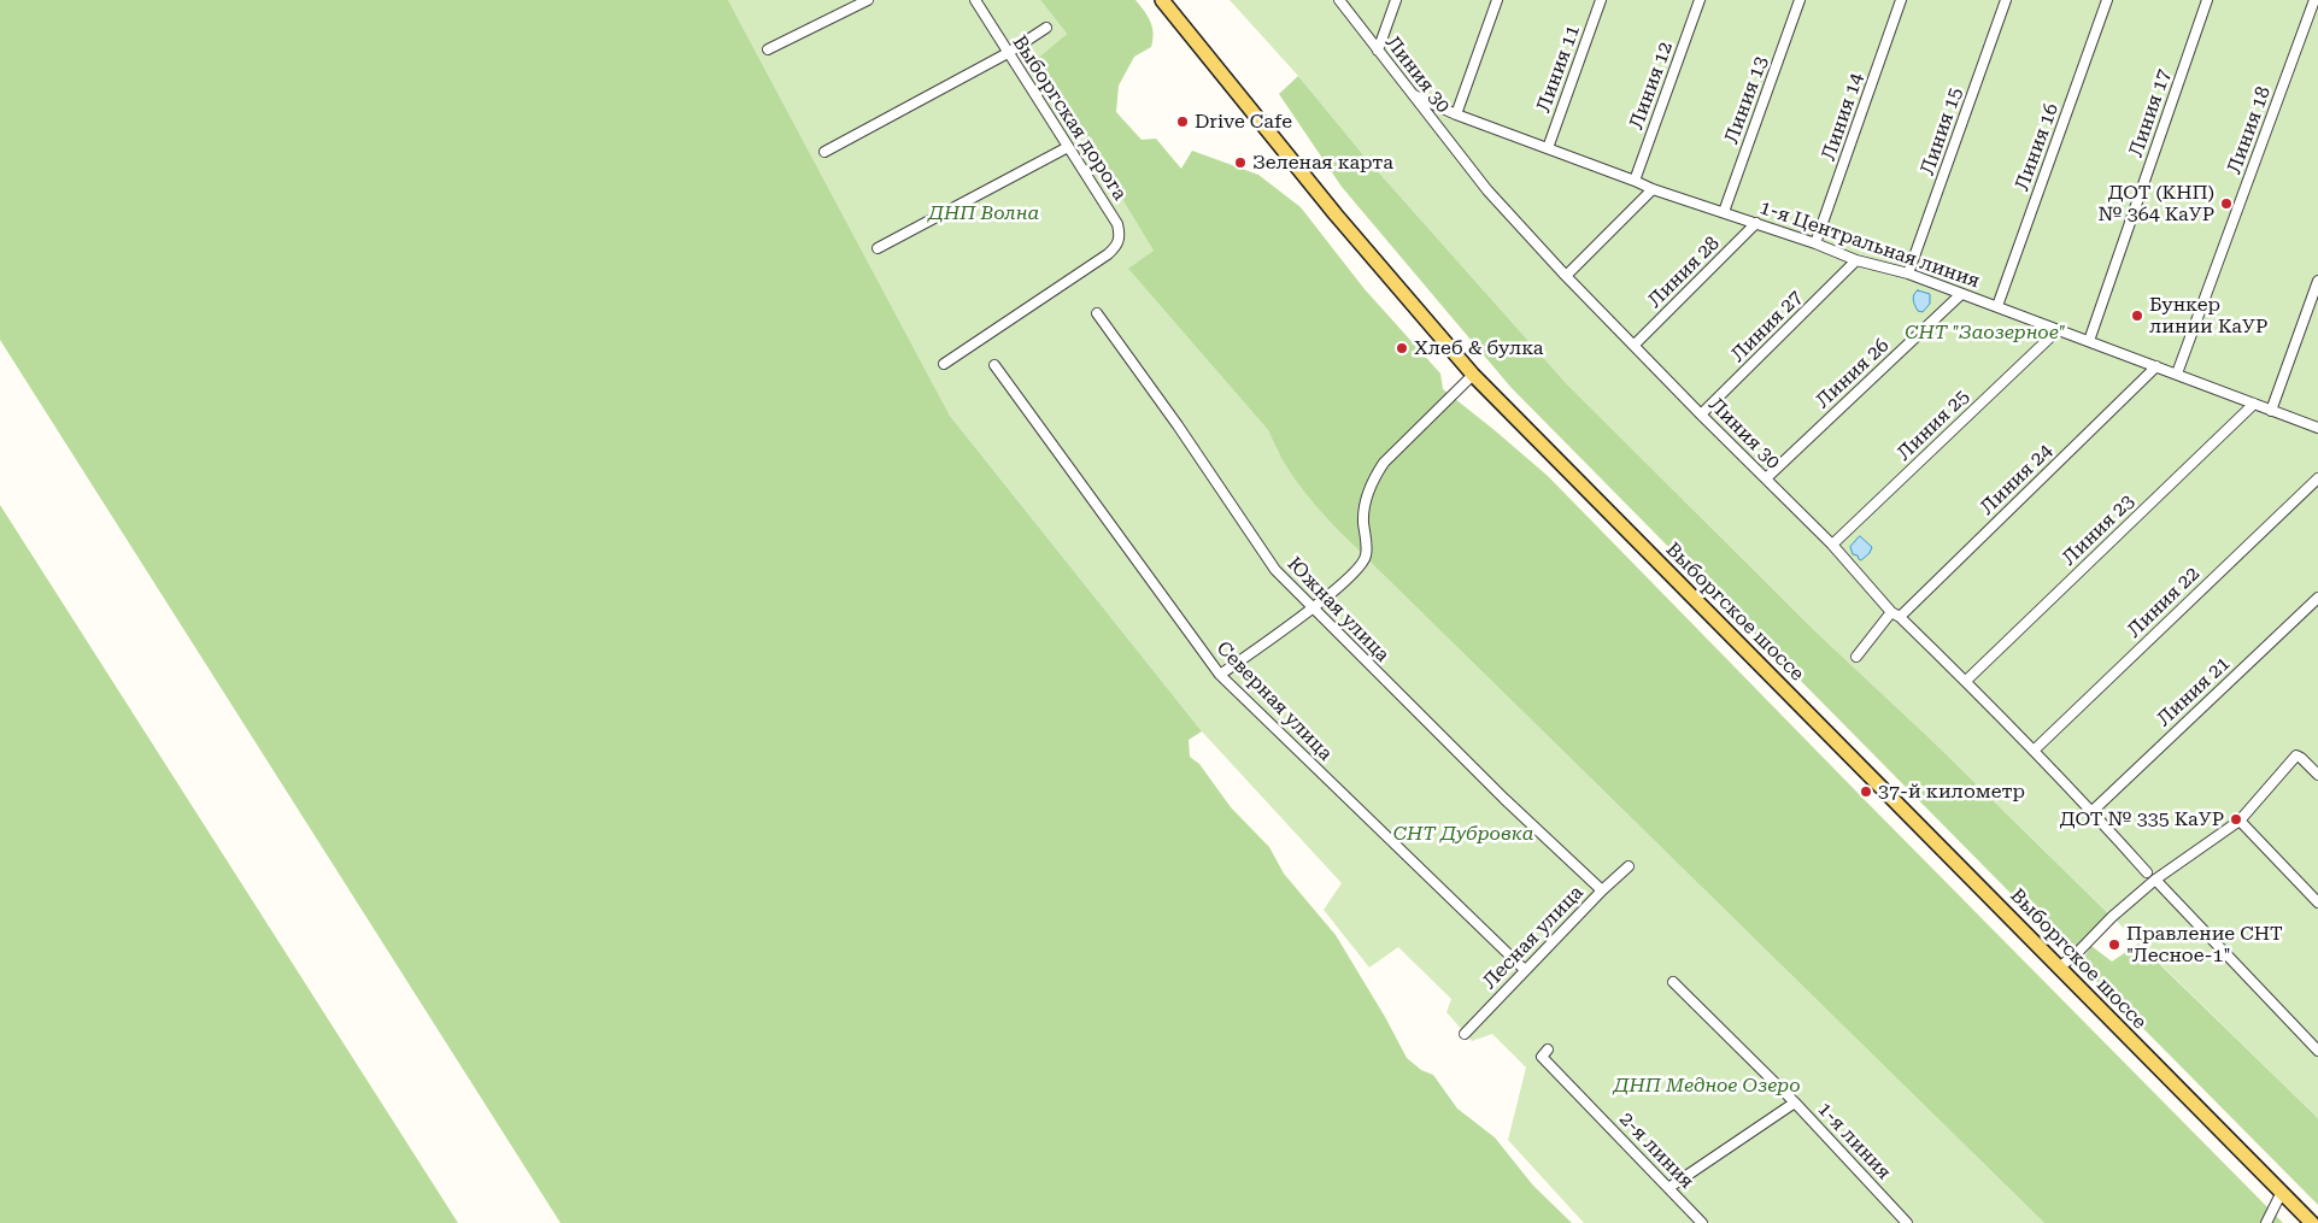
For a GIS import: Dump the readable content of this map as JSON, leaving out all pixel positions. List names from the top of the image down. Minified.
{"streets":{"main road":["Выборгское шоссе"],"street":["Линия 11","Линия 30","Линия 12","Линия 13","Линия 17","Линия 14","Выборгская дорога","Линия 18","Линия 15","Линия 16","1-я Центральная линия","Линия 28","Линия 27","Линия 26","Линия 25","Линия 24","Линия 23","Линия 22","Южная улица","Линия 21","Северная улица","Лесная улица","1-я линия","2-я линия"]},"crossings":[["Линия 11","1-я Центральная линия"],["Линия 30","1-я Центральная линия"],["Линия 30","Линия 28"],["Линия 30","Линия 27"],["Линия 30","Линия 26"],["Линия 30","Линия 25"],["Линия 30","Линия 24"],["Линия 30","Линия 23"],["Линия 30","Линия 22"],["Линия 30","Линия 21"],["Линия 12","1-я Центральная линия"],["Линия 13","1-я Центральная линия"],["Линия 17","1-я Центральная линия"],["Линия 14","1-я Центральная линия"],["Линия 18","1-я Центральная линия"],["Линия 15","1-я Центральная линия"],["Линия 16","1-я Центральная линия"],["1-я Центральная линия","Линия 28"],["1-я Центральная линия","Линия 27"],["1-я Центральная линия","Линия 26"],["1-я Центральная линия","Линия 25"],["1-я Центральная линия","Линия 24"],["1-я Центральная линия","Линия 23"],["Южная улица","Лесная улица"],["Северная улица","Лесная улица"]],"parks":["ДНП Волна","СНТ \"Заозерное\"","СНТ Дубровка","ДНП Медное Озеро"],"places":["Drive Cafe","Зеленая карта","ДОТ (КНП) № 364 КаУР","Бункер линии КаУР","Хлеб & булка","37-й километр","ДОТ № 335 КаУР","Правление СНТ \"Лесное-1\""]}
